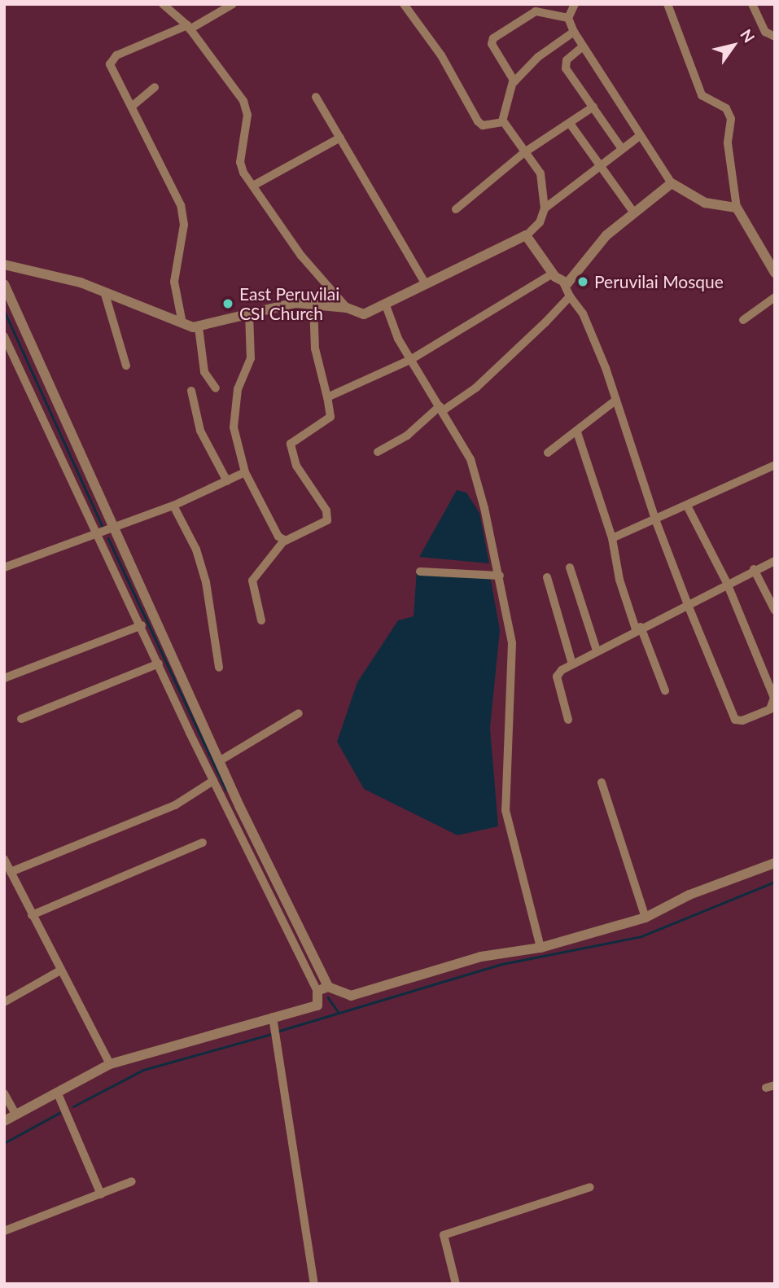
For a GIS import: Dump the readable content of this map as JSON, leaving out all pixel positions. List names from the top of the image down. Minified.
{"places":["Peruvilai Mosque","East Peruvilai CSI Church"],"north":"top right"}
